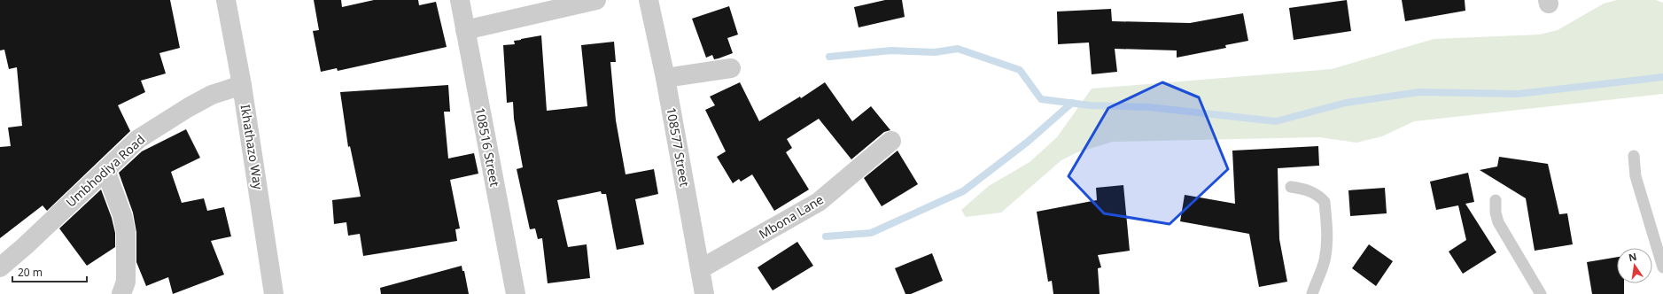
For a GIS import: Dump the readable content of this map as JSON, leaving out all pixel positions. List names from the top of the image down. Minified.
{"streets":{"street":["Ikhathazo Way","108516 Street","108577 Street","Umbhodiya Road","Mbona Lane"]},"crossings":[["Ikhathazo Way","Umbhodiya Road"],["108577 Street","Mbona Lane"]],"scale_bar":"20 m","north":"top"}
